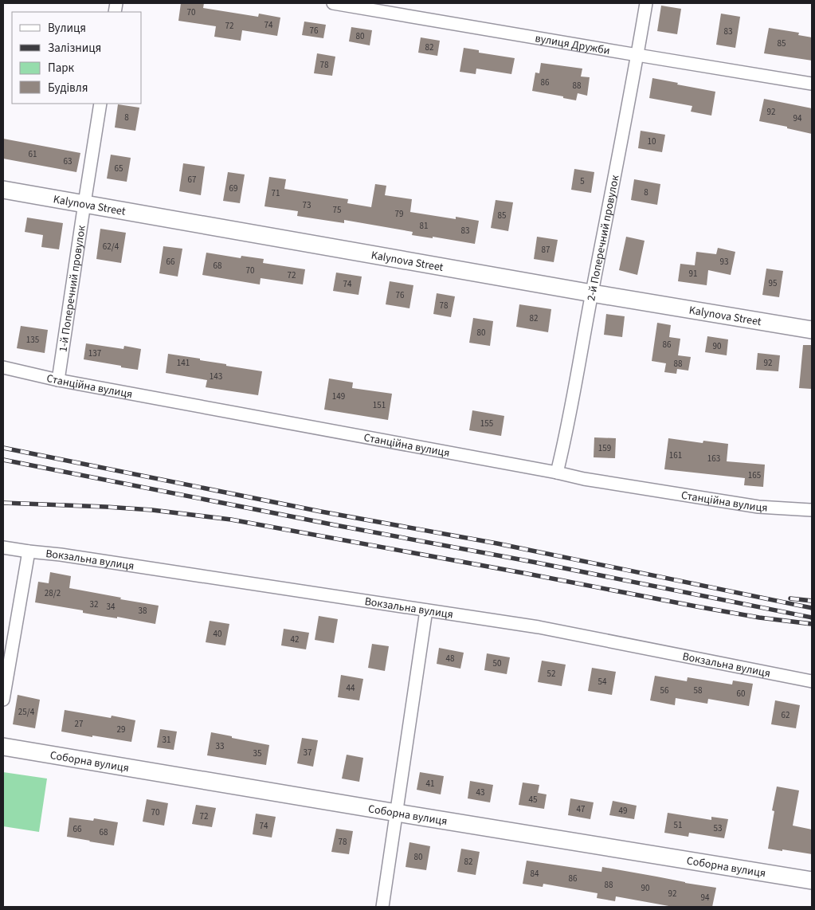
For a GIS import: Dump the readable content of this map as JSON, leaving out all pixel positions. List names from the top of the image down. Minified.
{"streets":{"street":["вулиця Дружби","Kalynova Street","2-й Поперечний провулок","1-й Поперечний провулок","Станційна вулиця","Вокзальна вулиця","Соборна вулиця"]},"crossings":[["вулиця Дружби","2-й Поперечний провулок"],["Kalynova Street","2-й Поперечний провулок"],["Kalynova Street","1-й Поперечний провулок"],["2-й Поперечний провулок","Станційна вулиця"],["1-й Поперечний провулок","Станційна вулиця"]],"house_numbers":["70","74","72","76","83","80","85","82","78","86","88","92","8","94","10","61","63","65","67","5","69","8","71","73","75","79","85","81","83","62/4","87","66","93","68","70","91","72","95","74","76","78","82","80","135","86","90","137","141","92","88","143","149","151","155","159","161","163","165","28/2","32","34","38","40","42","48","50","52","54","44","56","58","60","25/4","62","27","29","31","33","37","35","41","43","45","47","49","70","72","51","74","53","66","68","78","80","82","84","86","88","90","92","94"],"legend":["Вулиця","Залізниця","Парк","Будівля"]}
